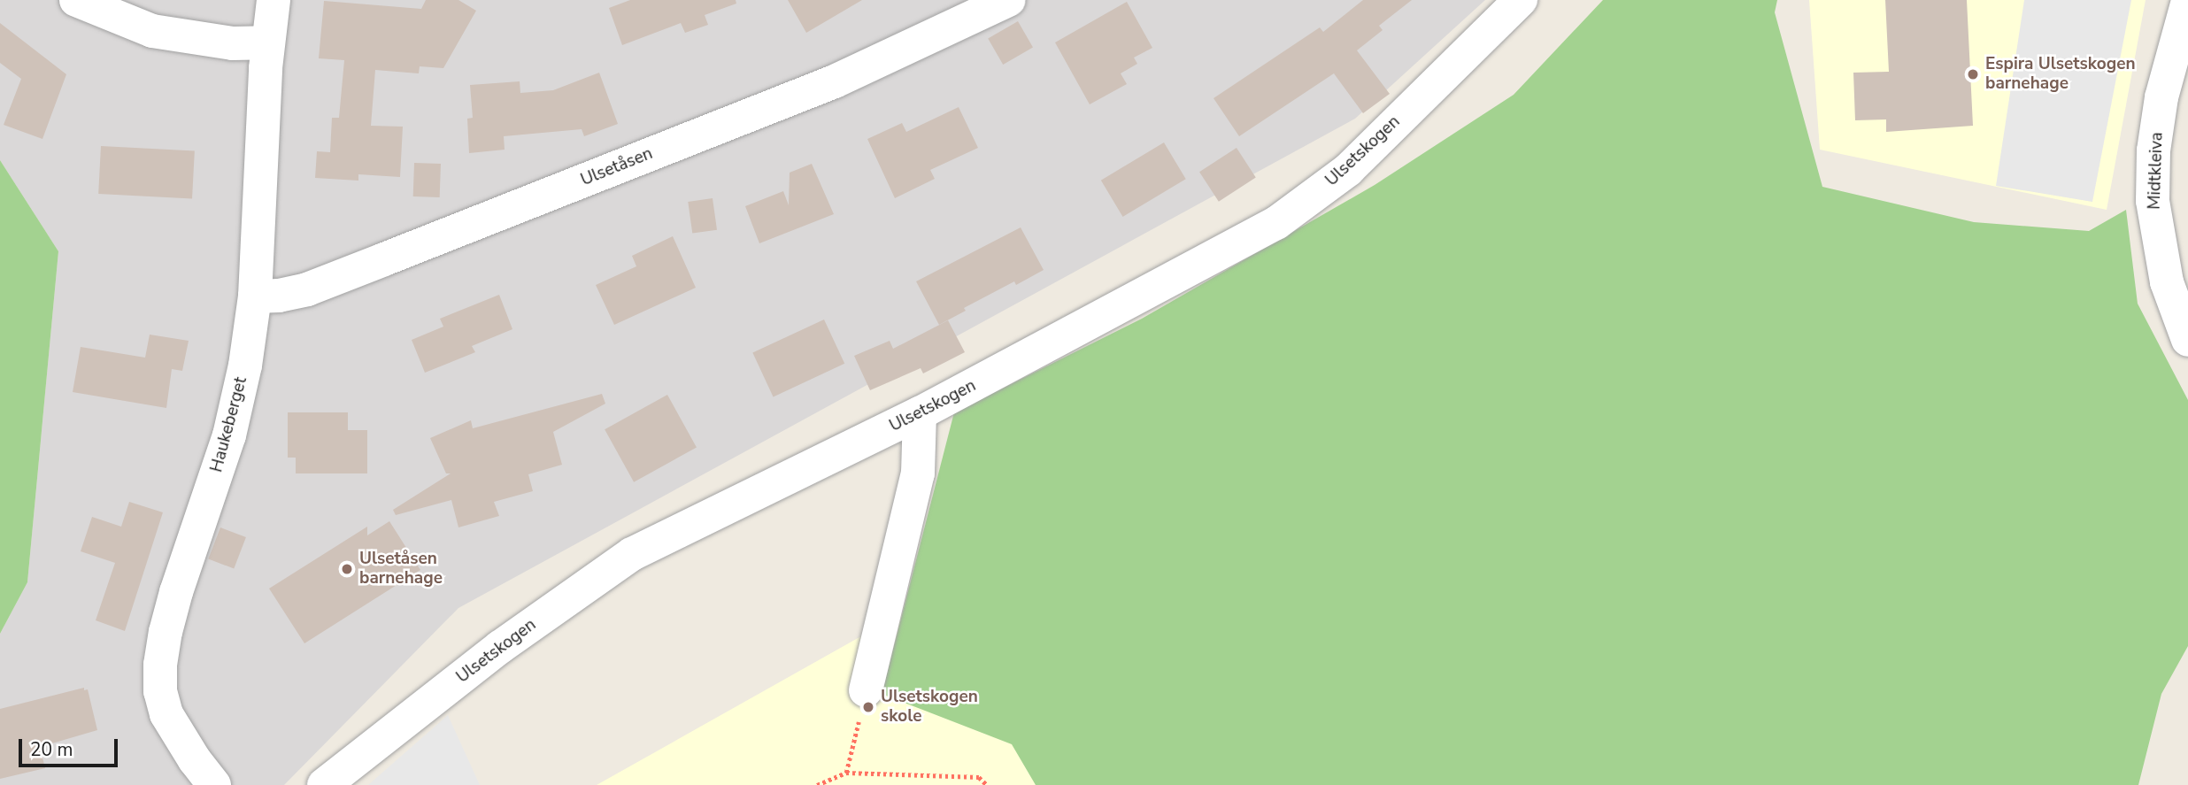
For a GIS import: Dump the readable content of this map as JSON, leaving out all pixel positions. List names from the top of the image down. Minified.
{"streets":{"street":["Ulsetskogen","Ulsetåsen","Midtkleiva","Haukeberget"]},"crossings":[["Ulsetåsen","Haukeberget"]],"places":["Espira Ulsetskogen barnehage","Ulsetåsen barnehage","Ulsetskogen skole"],"scale_bar":"20 m"}
